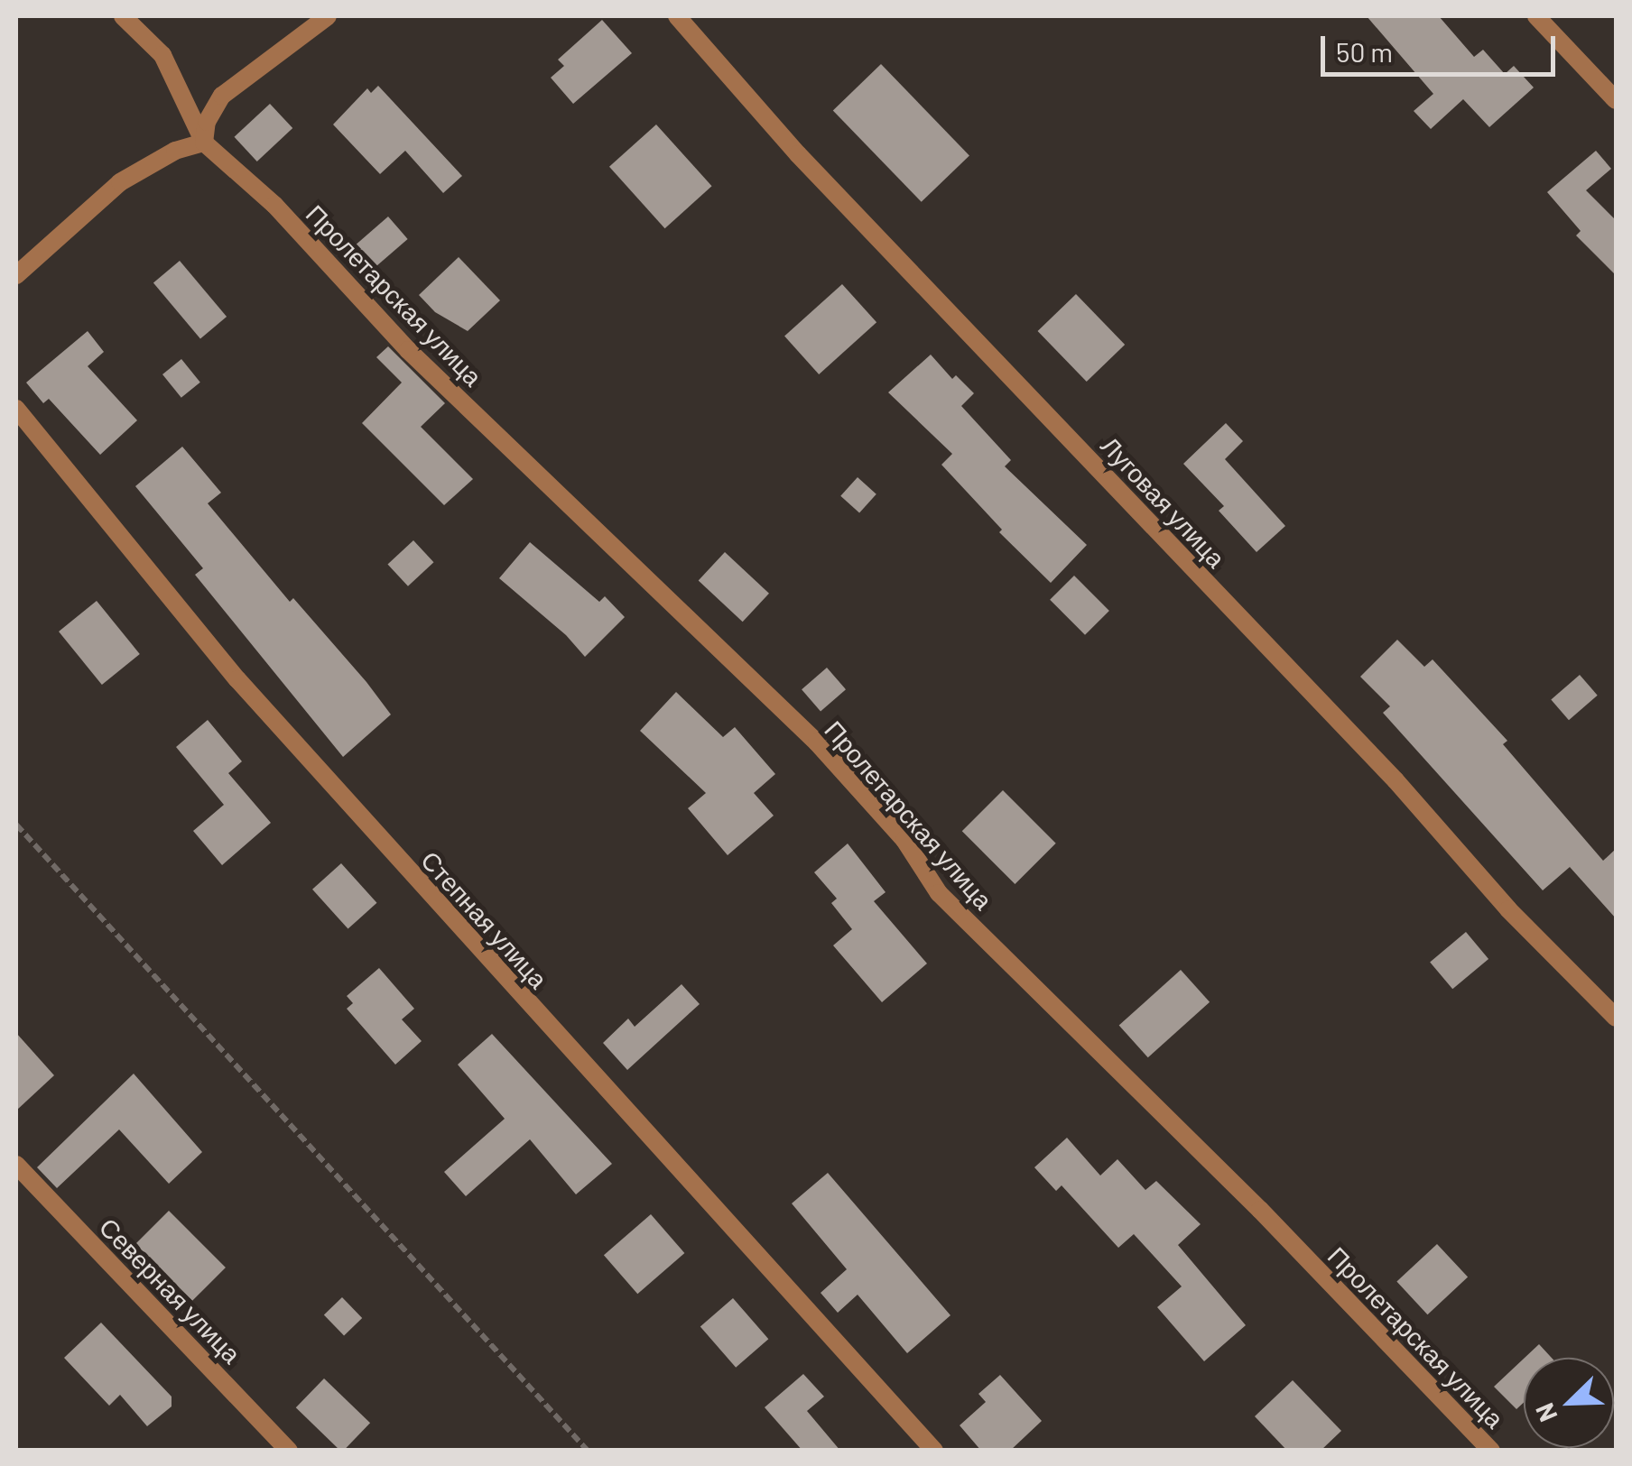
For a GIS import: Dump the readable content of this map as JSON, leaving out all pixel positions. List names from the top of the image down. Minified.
{"streets":{"street":["Пролетарская улица","Луговая улица","Степная улица","Северная улица"]},"scale_bar":"50 m","north":"bottom left"}
